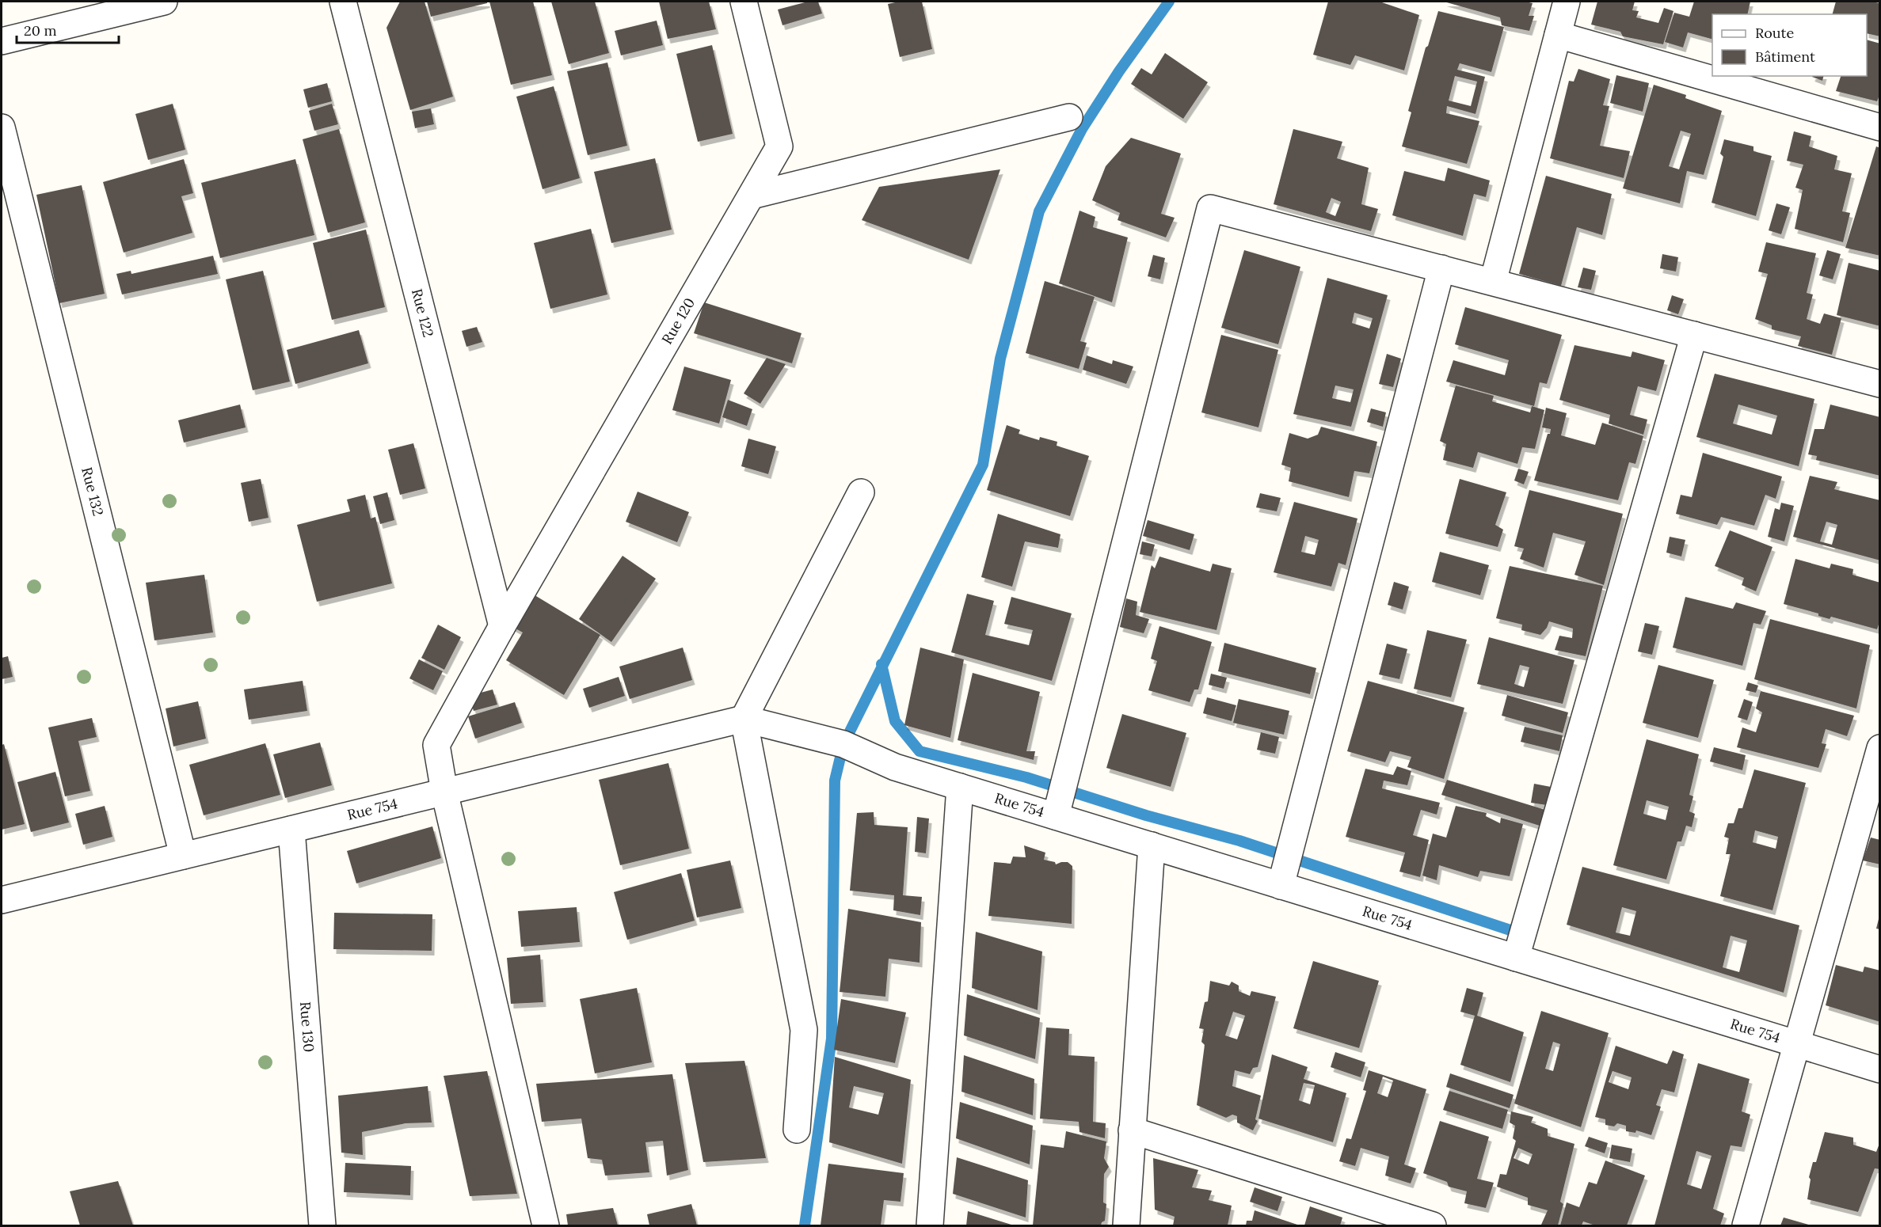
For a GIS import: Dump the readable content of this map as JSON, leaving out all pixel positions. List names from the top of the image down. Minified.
{"streets":{"street":["Rue 122","Rue 120","Rue 132","Rue 754","Rue 130"]},"crossings":[["Rue 122","Rue 120"],["Rue 120","Rue 754"],["Rue 132","Rue 754"],["Rue 754","Rue 130"]],"legend":["Route","Bâtiment"],"scale_bar":"20 m"}
